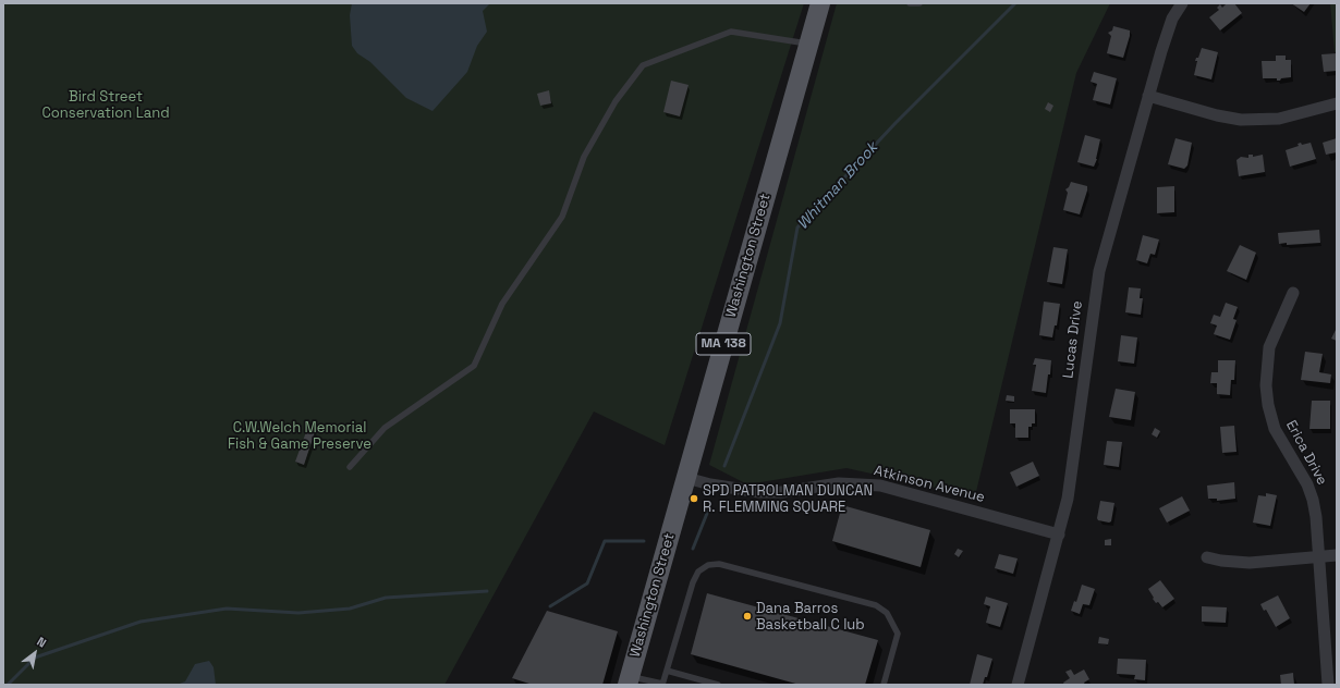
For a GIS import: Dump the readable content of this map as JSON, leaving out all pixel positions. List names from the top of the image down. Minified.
{"streets":{"main road":["Washington Street","MA 138"],"street":["Lucas Drive","Erica Drive","Atkinson Avenue"]},"crossings":[["Washington Street","Atkinson Avenue"],["Lucas Drive","Atkinson Avenue"]],"water":["Whitman Brook"],"parks":["Bird Street Conservation Land","C.W.Welch Memorial Fish & Game Preserve"],"places":["SPD PATROLMAN DUNCAN R. FLEMMING SQUARE","Dana Barros Basketball C lub"],"north":"top right"}
